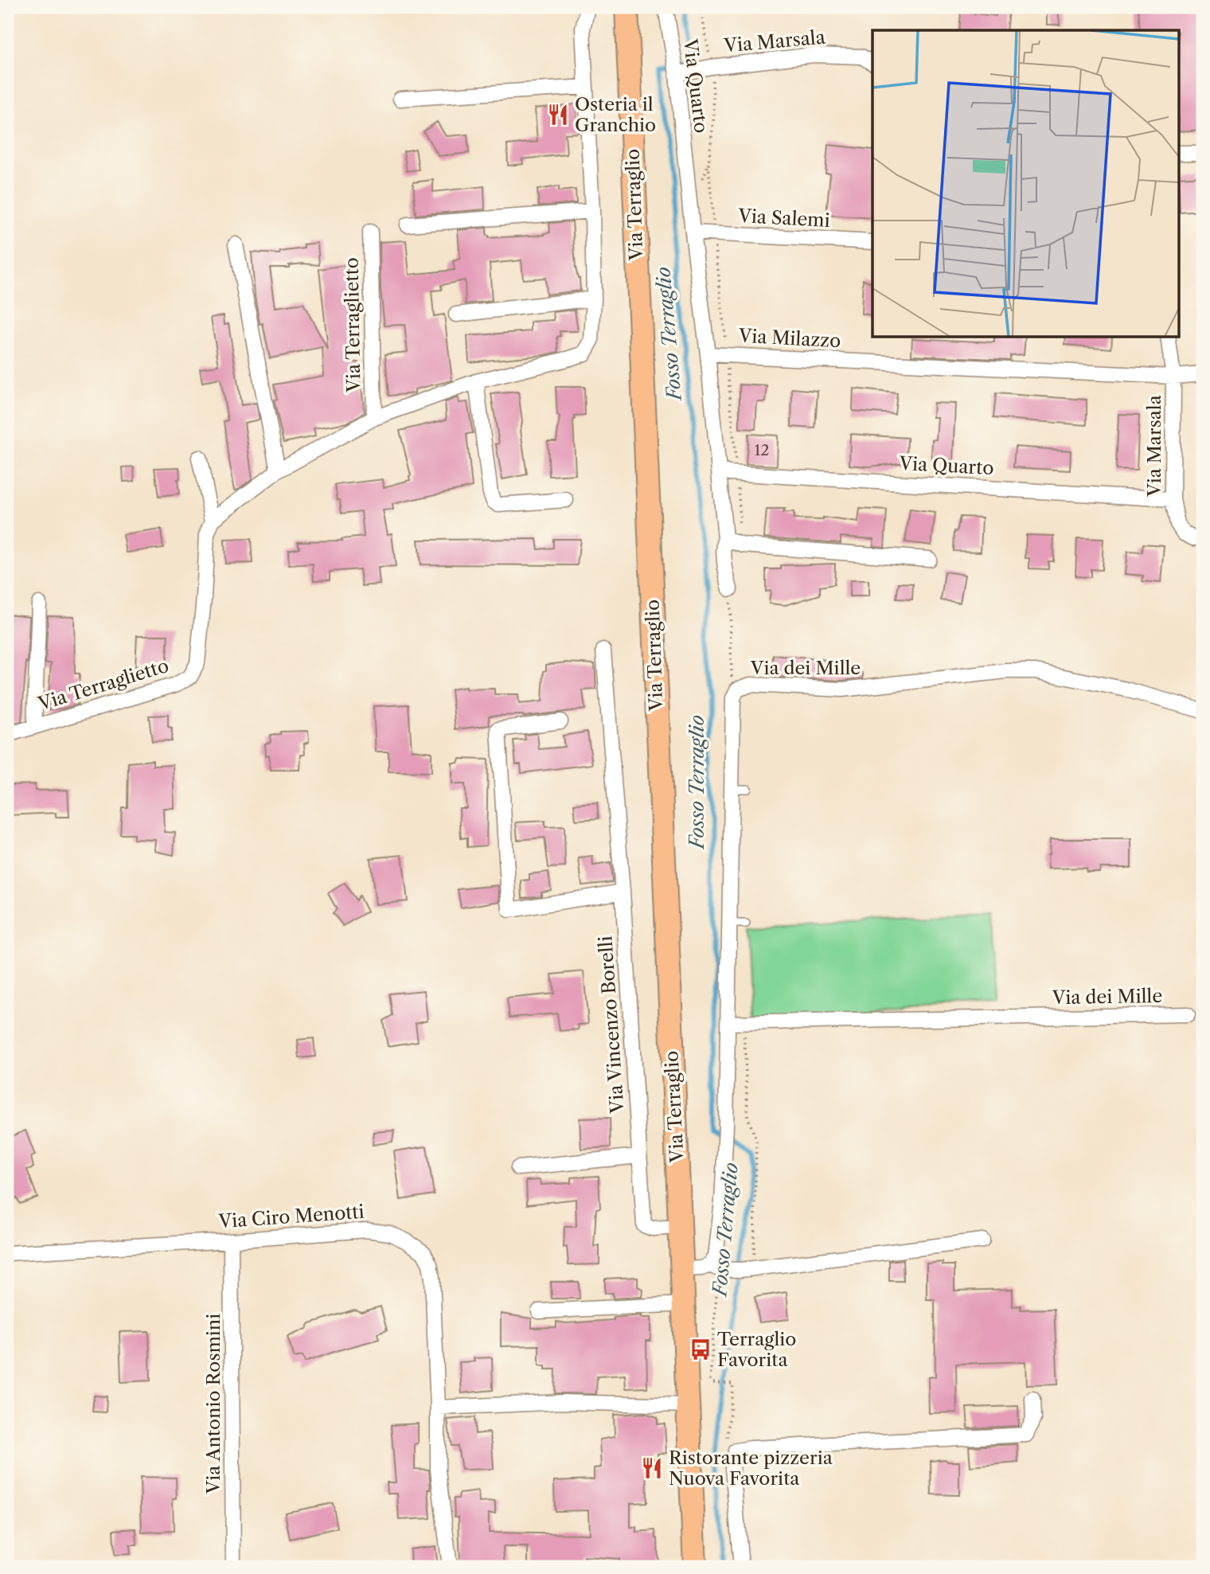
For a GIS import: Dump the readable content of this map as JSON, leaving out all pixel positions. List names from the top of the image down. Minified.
{"streets":{"main road":["Via Terraglio"],"street":["Via Marsala","Via Quarto","Via Salemi","Via Terraglietto","Via Milazzo","Via dei Mille","Via Vincenzo Borelli","Via Ciro Menotti","Via Antonio Rosmini"]},"crossings":[["Via Marsala","Via Quarto"],["Via Marsala","Via Milazzo"],["Via Quarto","Via Salemi"],["Via Quarto","Via Milazzo"],["Via Terraglio","Via Vincenzo Borelli"],["Via Ciro Menotti","Via Antonio Rosmini"]],"water":["Fosso Terraglio"],"places":{"restaurant":["Osteria il Granchio","Ristorante pizzeria Nuova Favorita"],"bus stop":["Terraglio Favorita"]},"house_numbers":["12"]}
